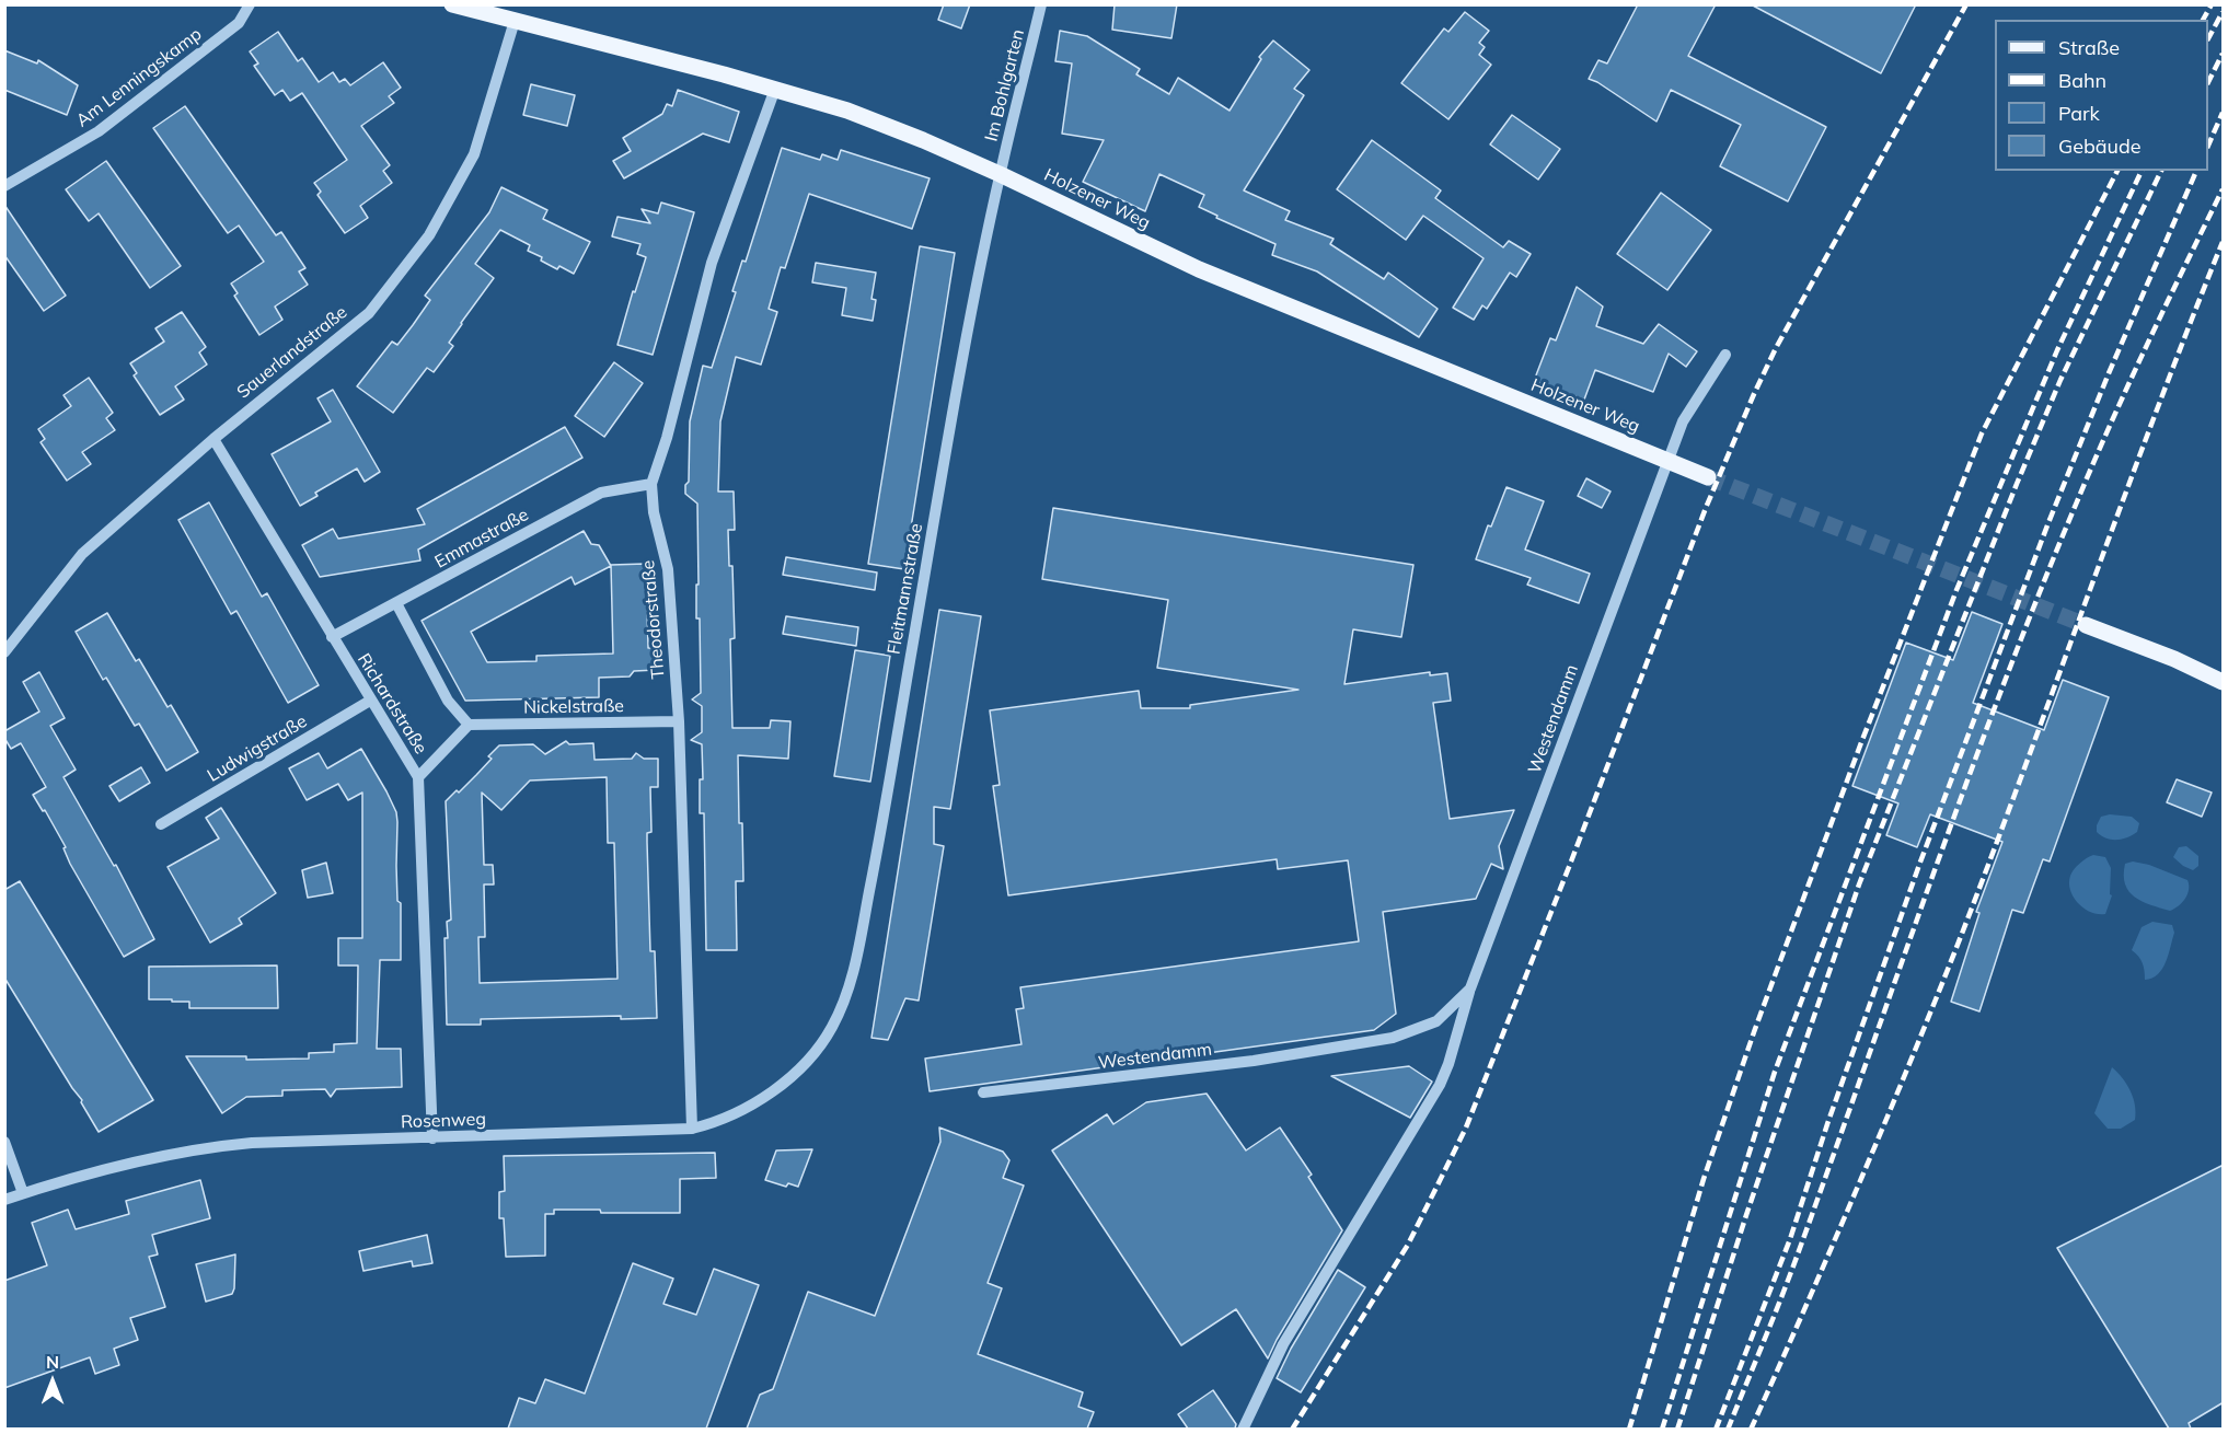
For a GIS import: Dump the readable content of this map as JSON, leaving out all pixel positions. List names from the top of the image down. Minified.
{"streets":{"main road":["Holzener Weg"],"street":["Am Lenningskamp","Im Bohlgarten","Sauerlandstraße","Emmastraße","Fleitmannstraße","Theodorstraße","Richardstraße","Nickelstraße","Westendamm","Ludwigstraße","Rosenweg"]},"crossings":[["Im Bohlgarten","Holzener Weg"],["Im Bohlgarten","Fleitmannstraße"],["Holzener Weg","Sauerlandstraße"],["Holzener Weg","Fleitmannstraße"],["Holzener Weg","Theodorstraße"],["Holzener Weg","Westendamm"],["Sauerlandstraße","Richardstraße"],["Emmastraße","Theodorstraße"],["Emmastraße","Richardstraße"],["Fleitmannstraße","Rosenweg"],["Theodorstraße","Nickelstraße"],["Theodorstraße","Rosenweg"],["Richardstraße","Ludwigstraße"],["Richardstraße","Rosenweg"]],"legend":["Straße","Bahn","Park","Gebäude"],"north":"top"}
